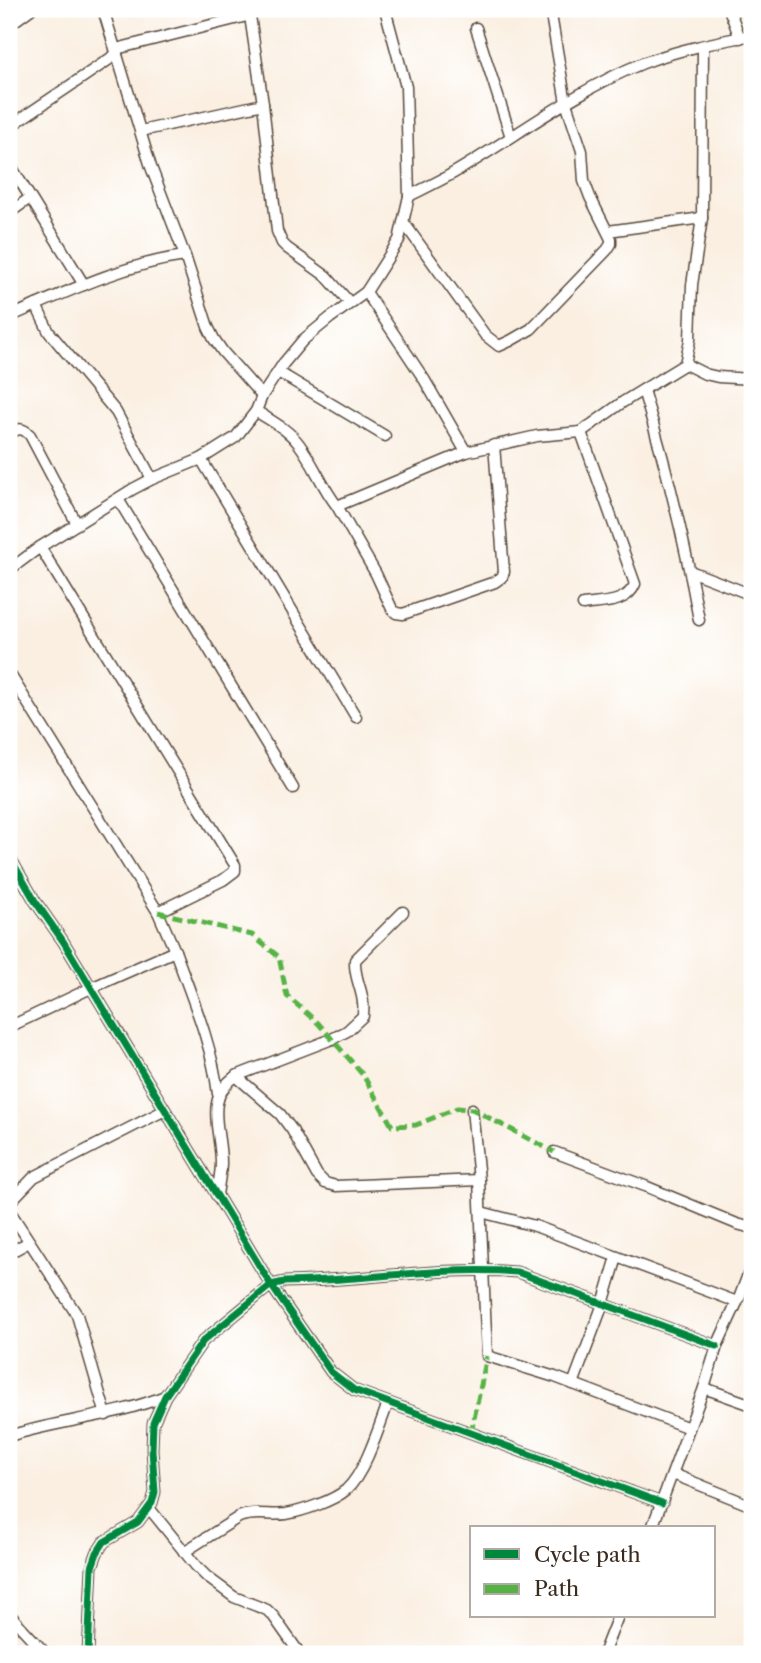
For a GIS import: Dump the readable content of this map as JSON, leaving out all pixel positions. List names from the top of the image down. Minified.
{"legend":["Cycle path","Path"]}
